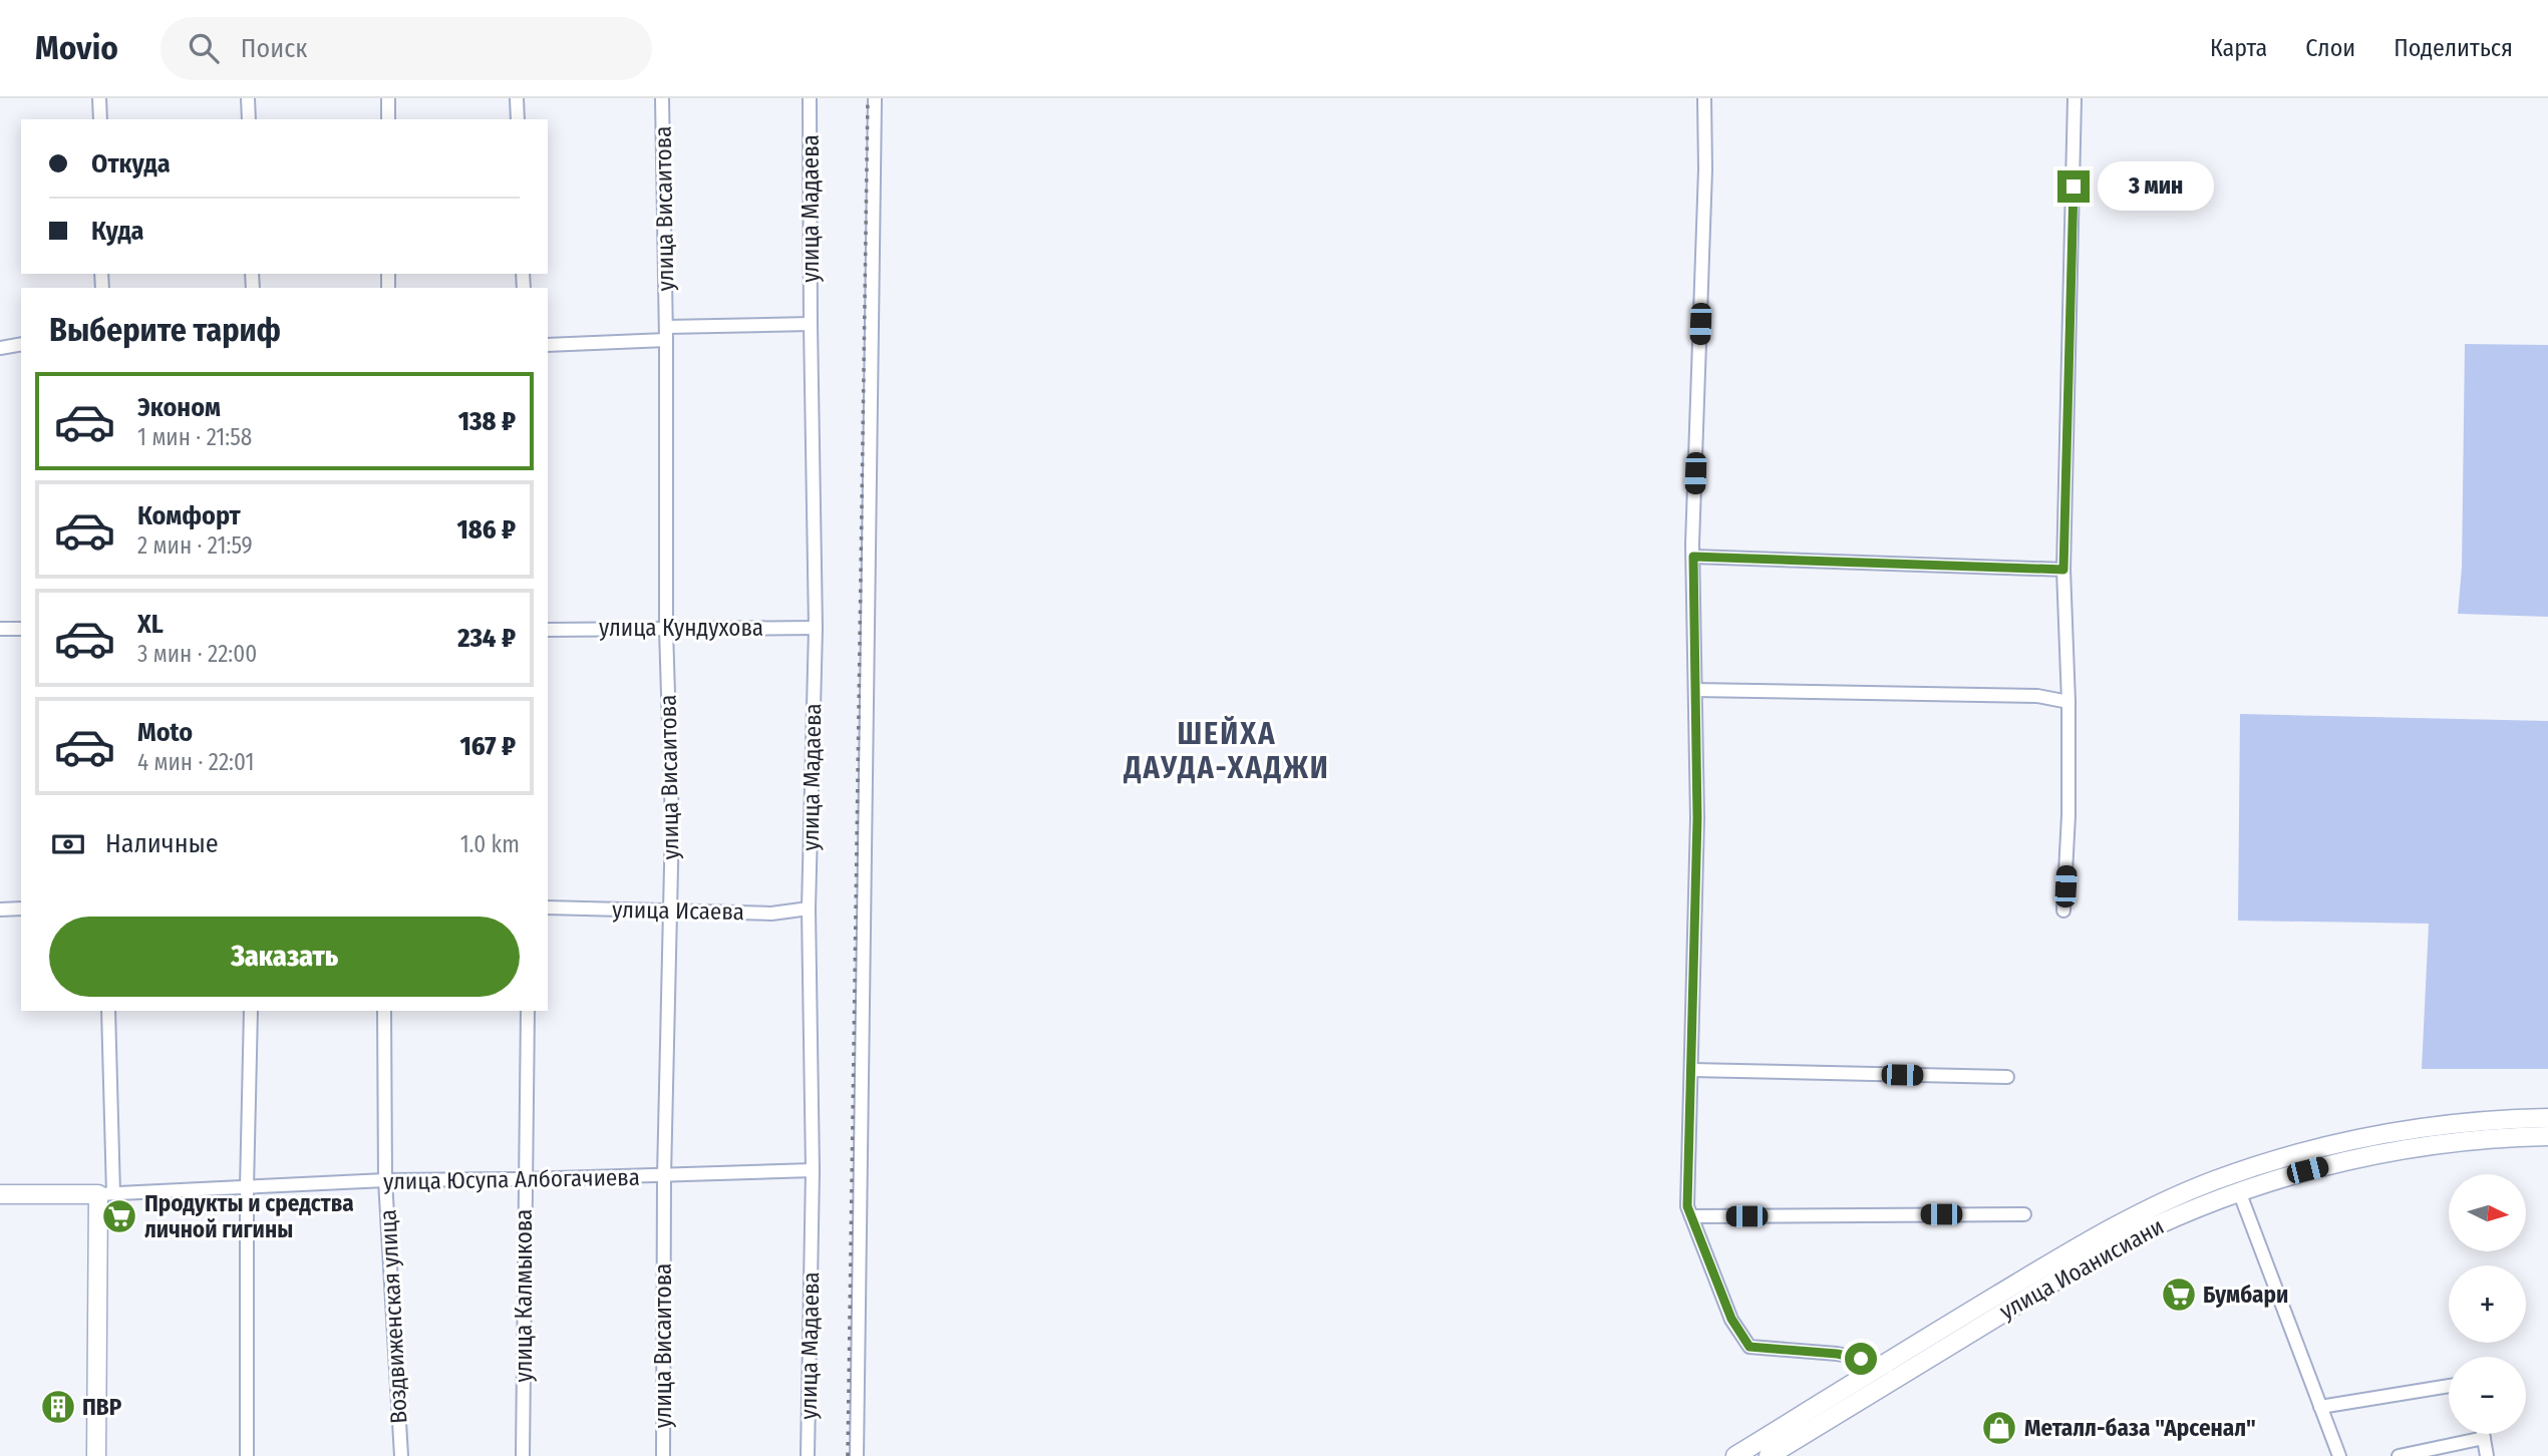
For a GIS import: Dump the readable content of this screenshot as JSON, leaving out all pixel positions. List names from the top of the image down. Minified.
{"streets":{"main road":["улица Юсупа Албогачиева","улица Иоанисиани"],"street":["улица Висаитова","улица Мадаева","улица Кундухова","улица Исаева","улица Калмыкова","Воздвиженская улица"]},"crossings":[["улица Висаитова","улица Кундухова"],["улица Висаитова","улица Исаева"],["улица Висаитова","улица Юсупа Албогачиева"],["улица Мадаева","улица Кундухова"],["улица Мадаева","улица Исаева"],["улица Мадаева","улица Юсупа Албогачиева"],["улица Юсупа Албогачиева","улица Калмыкова"],["улица Юсупа Албогачиева","Воздвиженская улица"]],"districts":["ШЕЙХА ДАУДА-ХАДЖИ"],"places":{"supermarket":["Продукты и средства личной гигины","Бумбари"],"building":["ПВР"],"shop":["Металл-база \"Арсенал\""]},"north":"right","page":{"header":"Movio","search":"Поиск","nav":["Карта","Слои","Поделиться"],"banner":["Откуда","Куда"],"bubble":"3 мин","heading":"Выберите тариф","list":[{"name":"Эконом","note":"1 мин · 21:58","value":"138 ₽"},{"name":"Комфорт","note":"2 мин · 21:59","value":"186 ₽"},{"name":"XL","note":"3 мин · 22:00","value":"234 ₽"},{"name":"Moto","note":"4 мин · 22:01","value":"167 ₽"}],"pay":["Наличные","1.0 km"],"buttons":"Заказать","map_buttons":["+","−"]}}
